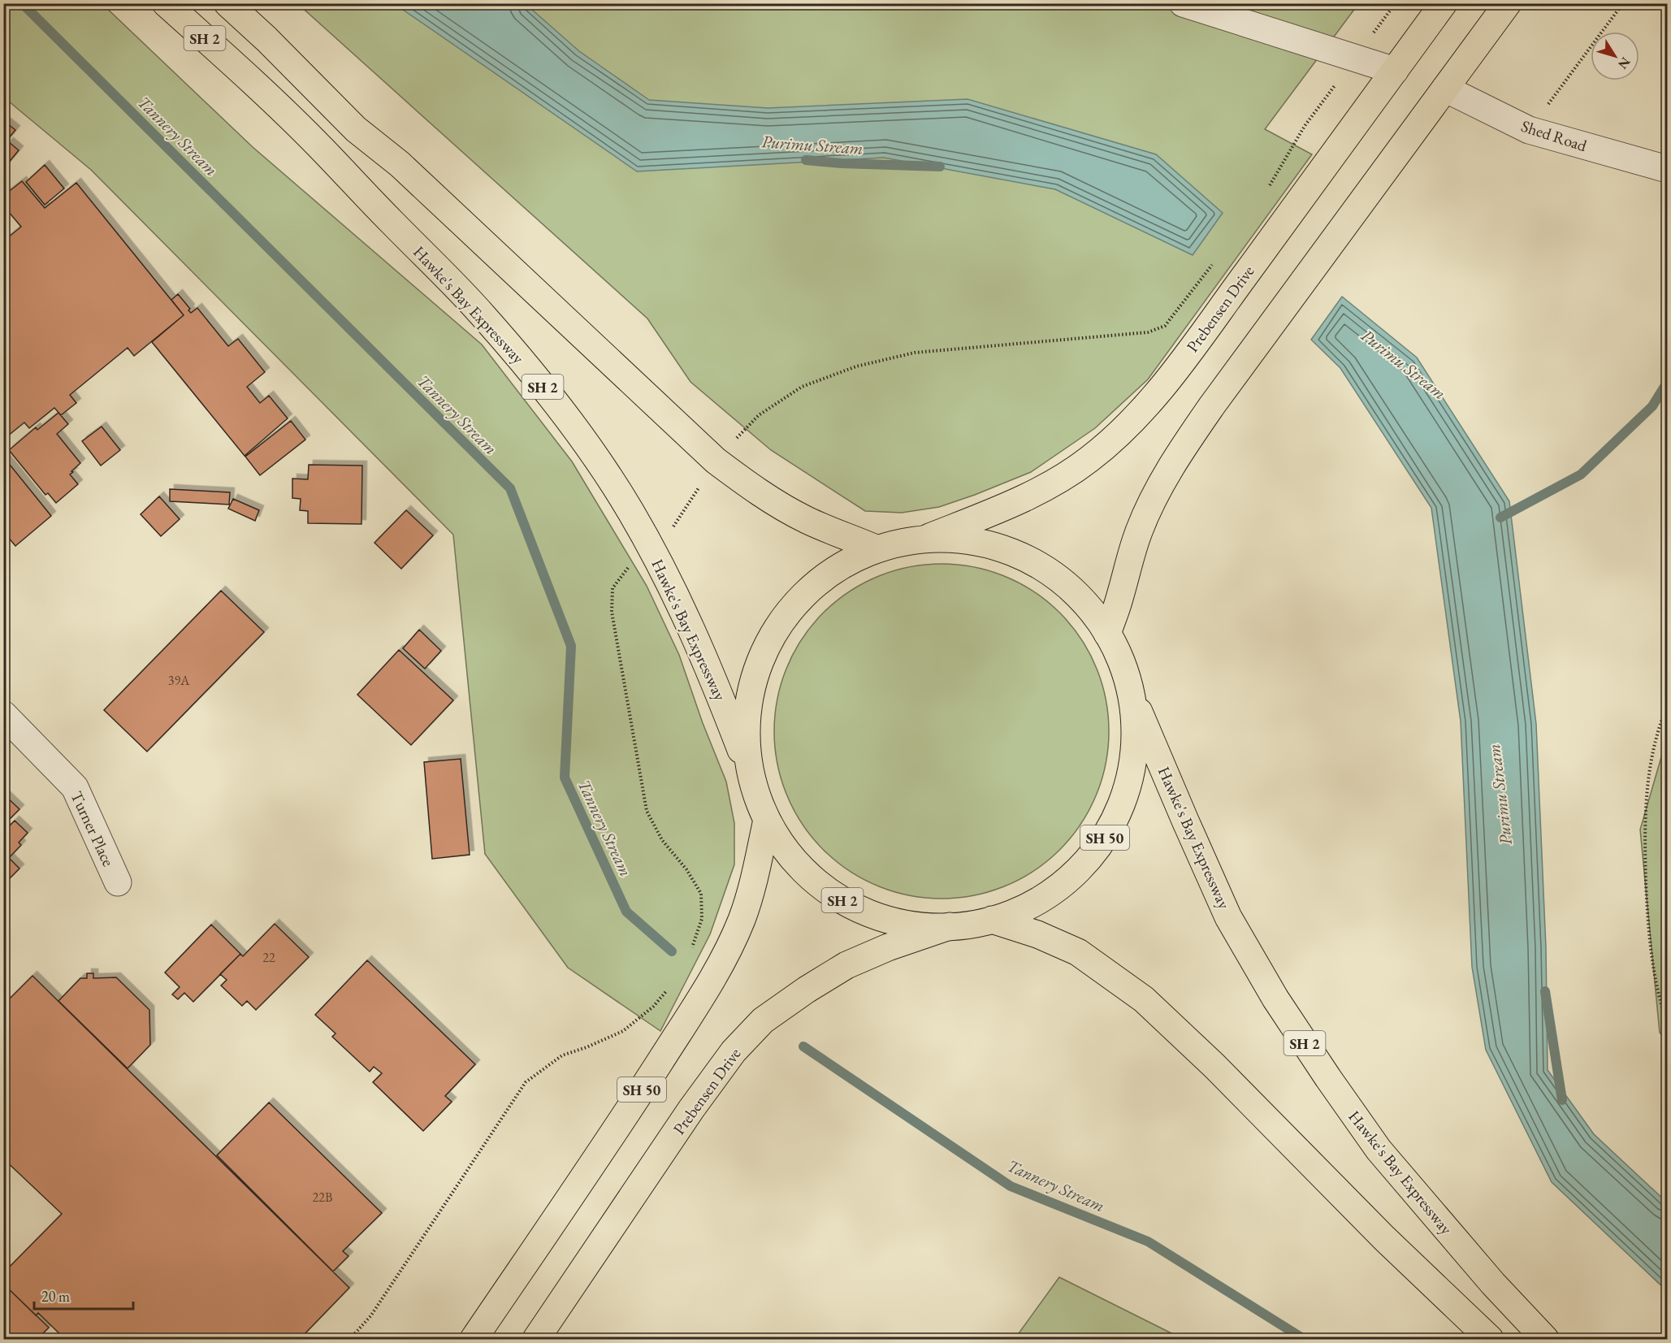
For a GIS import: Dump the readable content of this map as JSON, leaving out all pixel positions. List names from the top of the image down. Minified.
{"streets":{"main road":["SH 2","Hawke's Bay Expressway","Prebensen Drive","SH 50"],"street":["Shed Road","Turner Place"]},"crossings":[["SH 2","Hawke's Bay Expressway"],["SH 2","Prebensen Drive"],["SH 2","SH 50"],["Hawke's Bay Expressway","SH 50"]],"water":["Tannery Stream","Purimu Stream"],"house_numbers":["39A","22","22B"],"scale_bar":"20 m","north":"bottom right"}
